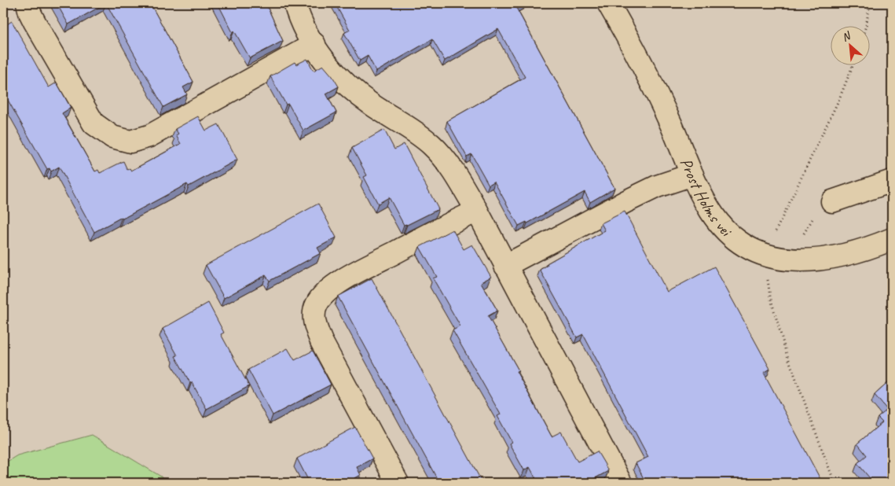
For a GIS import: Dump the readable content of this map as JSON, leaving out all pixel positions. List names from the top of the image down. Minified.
{"streets":{"street":["Prost Holms vei"]},"north":"top left"}
